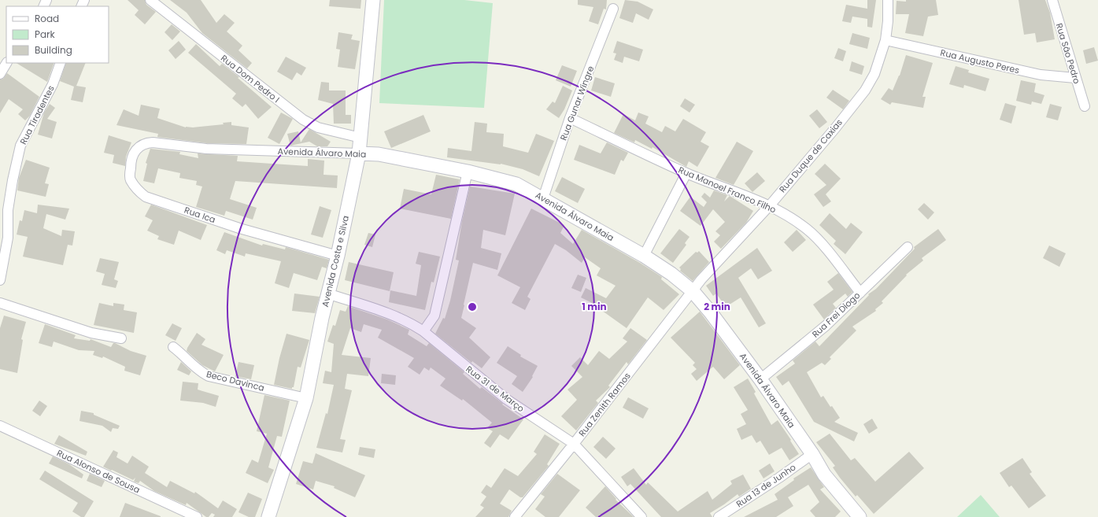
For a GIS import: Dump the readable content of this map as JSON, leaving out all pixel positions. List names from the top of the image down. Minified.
{"streets":{"street":["Rua São Pedro","Rua Augusto Peres","Rua Dom Pedro I","Rua Gunar Wingre","Rua Tiradentes","Avenida Álvaro Maia","Rua Duque de Caxias","Rua Manoel Franco Filho","Rua Ica","Avenida Costa e Silva","Rua Frei Diogo","Beco Davinca","Rua 31 de Março","Rua Zenith Ramos","Rua Alonso de Sousa","Rua 13 de Junho"]},"crossings":[["Rua São Pedro","Rua Augusto Peres"],["Rua Augusto Peres","Rua Duque de Caxias"],["Rua Dom Pedro I","Avenida Costa e Silva"],["Rua Gunar Wingre","Avenida Álvaro Maia"],["Rua Gunar Wingre","Rua Manoel Franco Filho"],["Avenida Álvaro Maia","Rua Duque de Caxias"],["Avenida Álvaro Maia","Rua Ica"],["Avenida Álvaro Maia","Avenida Costa e Silva"],["Avenida Álvaro Maia","Rua Frei Diogo"],["Avenida Álvaro Maia","Rua Zenith Ramos"],["Avenida Álvaro Maia","Rua 13 de Junho"],["Rua Duque de Caxias","Rua Manoel Franco Filho"],["Rua Duque de Caxias","Rua Zenith Ramos"],["Rua Manoel Franco Filho","Rua Frei Diogo"],["Rua Ica","Avenida Costa e Silva"],["Avenida Costa e Silva","Beco Davinca"],["Avenida Costa e Silva","Rua 31 de Março"],["Rua 31 de Março","Rua Zenith Ramos"]],"legend":["Road","Park","Building"],"rings":["1 min","2 min"]}
